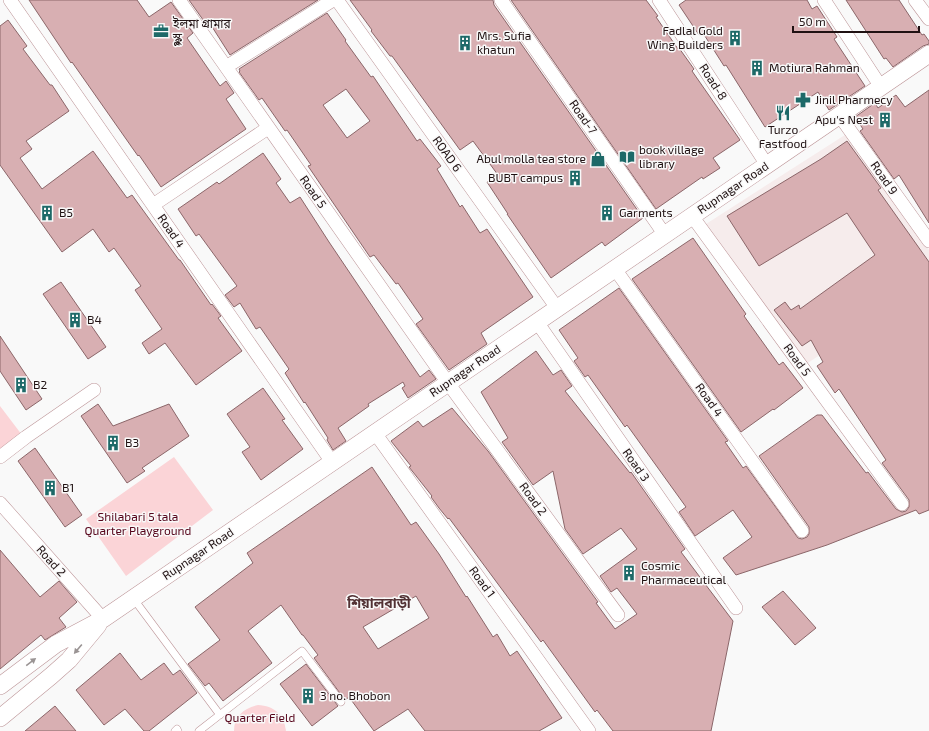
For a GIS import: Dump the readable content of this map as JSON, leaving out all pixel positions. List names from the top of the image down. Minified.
{"streets":{"street":["Road-8","Road-7","ROAD 6","Road 9","Rupnagar Road","Road 5","Road 4","Road 3","Road 2","Road 1"]},"crossings":[["Road-8","Rupnagar Road"],["Road-7","Rupnagar Road"],["ROAD 6","Rupnagar Road"],["Road 9","Rupnagar Road"],["Rupnagar Road","Road 5"],["Rupnagar Road","Road 4"],["Rupnagar Road","Road 3"],["Rupnagar Road","Road 2"],["Rupnagar Road","Road 1"],["Road 5","Road 2"]],"districts":["শিয়ালবাড়ী"],"parks":["Shilabari 5 tala Quarter Playground","Quarter Field"],"places":{"office":["ইলমা গ্রামার স্কুল"],"building":["Fadlal Gold Wing Builders","Mrs. Sufia khatun","Motiura Rahman","Apu's Nest","BUBT campus","B5","Garments","B4","B2","B3","B1","Cosmic Pharmaceutical","3 no. Bhobon"],"pharmacy":["Jinil Pharmecy"],"restaurant":["Turzo Fastfood"],"library":["book village library"],"shop":["Abul molla tea store"]},"scale_bar":"50 m"}
